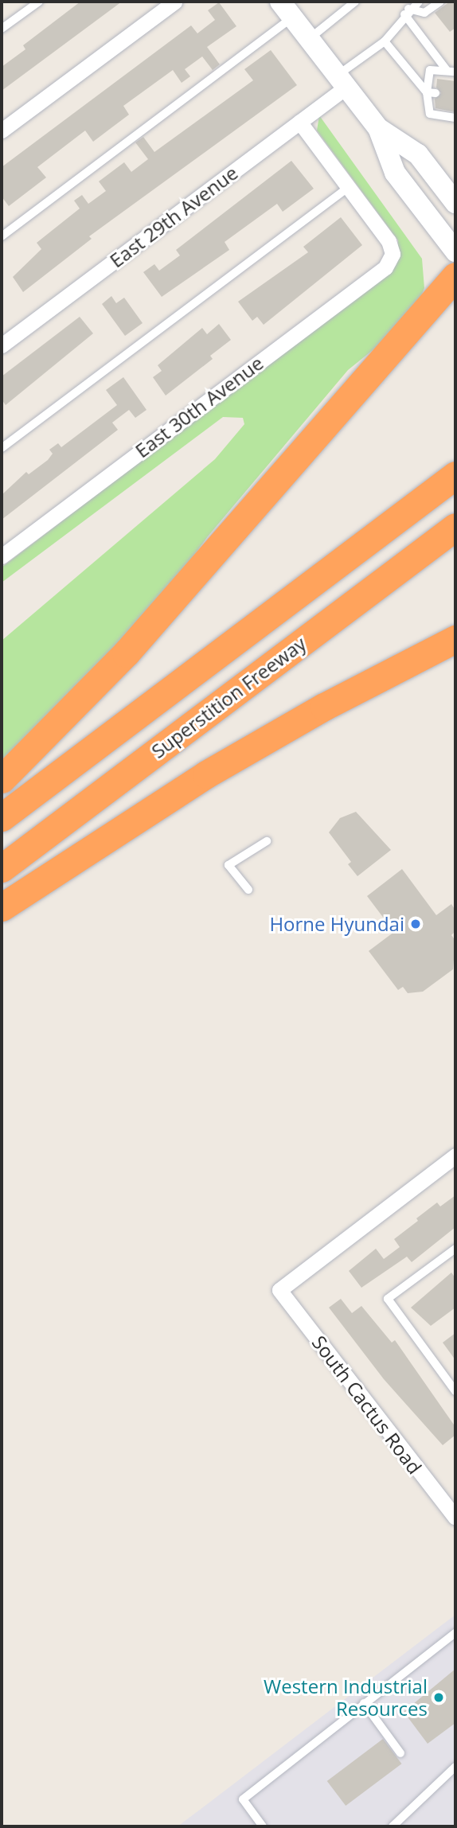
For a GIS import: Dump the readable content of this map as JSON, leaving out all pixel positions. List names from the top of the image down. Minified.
{"streets":{"highway":["Superstition Freeway"],"street":["East 29th Avenue","East 30th Avenue","South Cactus Road"]},"places":["Horne Hyundai","Western Industrial Resources"]}
